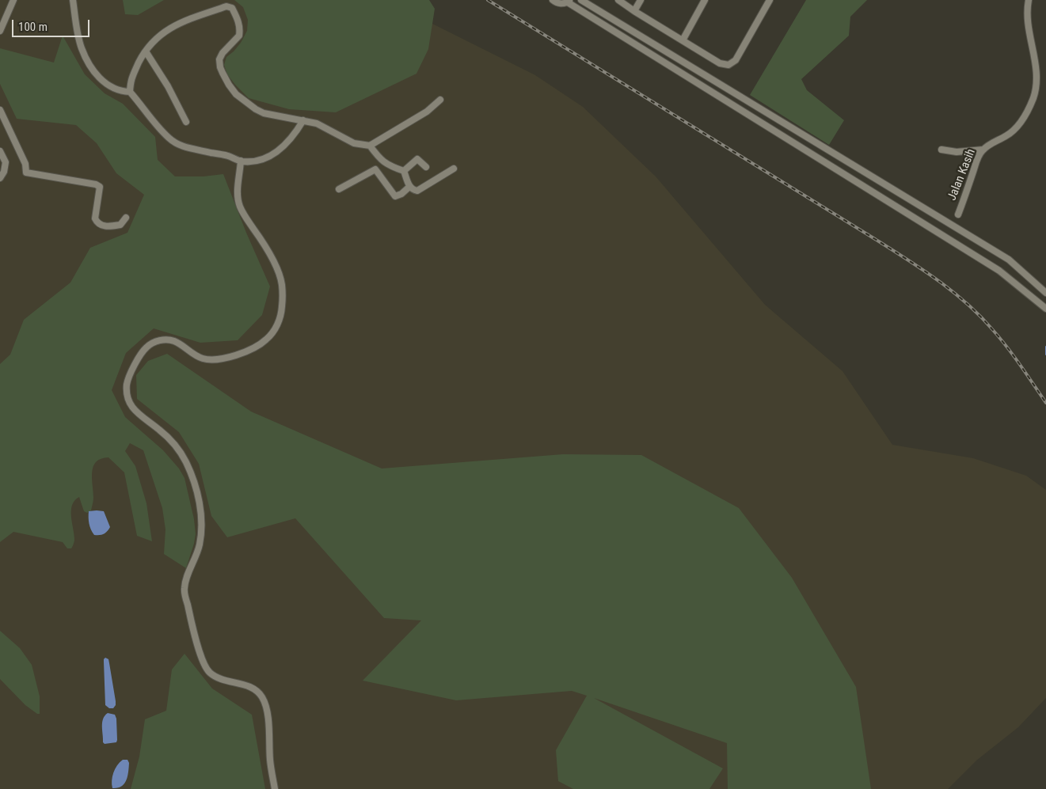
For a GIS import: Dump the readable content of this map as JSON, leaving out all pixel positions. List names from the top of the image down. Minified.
{"streets":{"street":["Jalan Kasih"]},"scale_bar":"100 m"}
